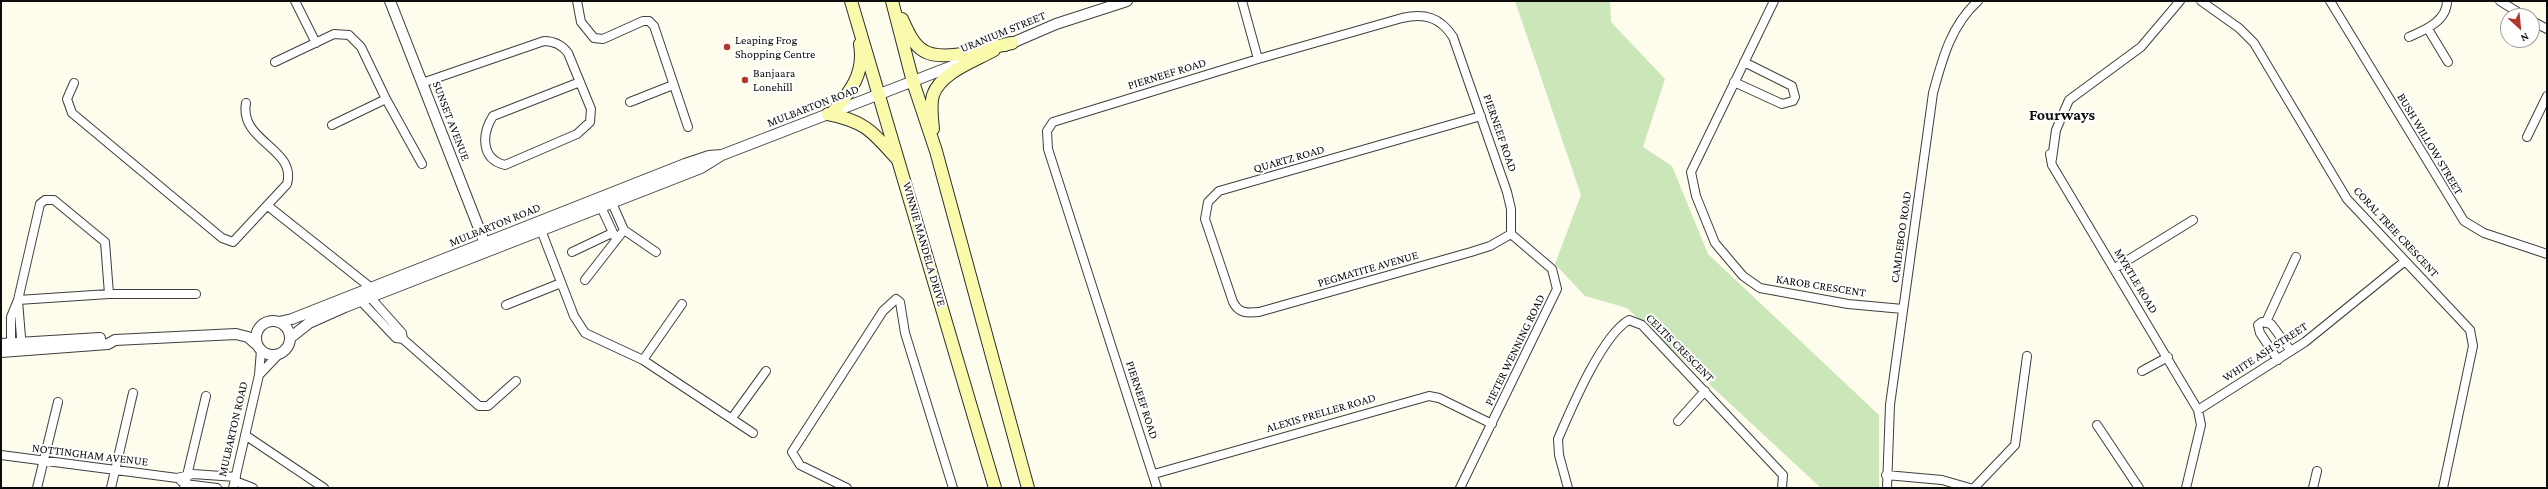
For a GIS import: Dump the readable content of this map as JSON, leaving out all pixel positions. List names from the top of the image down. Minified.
{"streets":{"main road":["WINNIE MANDELA DRIVE"],"street":["URANIUM STREET","PIERNEEF ROAD","MULBARTON ROAD","SUNSET AVENUE","BUSH WILLOW STREET","QUARTZ ROAD","CORAL TREE CRESCENT","CAMDEBOO ROAD","PEGMATITE AVENUE","MYRTLE ROAD","KAROB CRESCENT","CELTIS CRESCENT","PIETER WENNING ROAD","WHITE ASH STREET","ALEXIS PRELLER ROAD","NOTTINGHAM AVENUE"]},"crossings":[["URANIUM STREET","MULBARTON ROAD"],["PIERNEEF ROAD","QUARTZ ROAD"],["PIERNEEF ROAD","PEGMATITE AVENUE"],["PIERNEEF ROAD","PIETER WENNING ROAD"],["PIERNEEF ROAD","ALEXIS PRELLER ROAD"],["MULBARTON ROAD","SUNSET AVENUE"],["MULBARTON ROAD","WINNIE MANDELA DRIVE"],["MULBARTON ROAD","NOTTINGHAM AVENUE"],["QUARTZ ROAD","PEGMATITE AVENUE"],["CORAL TREE CRESCENT","WHITE ASH STREET"],["CAMDEBOO ROAD","KAROB CRESCENT"],["PEGMATITE AVENUE","PIETER WENNING ROAD"],["MYRTLE ROAD","WHITE ASH STREET"],["PIETER WENNING ROAD","ALEXIS PRELLER ROAD"]],"districts":["Fourways"],"places":["Leaping Frog Shopping Centre","Banjaara Lonehill"],"north":"bottom right"}
